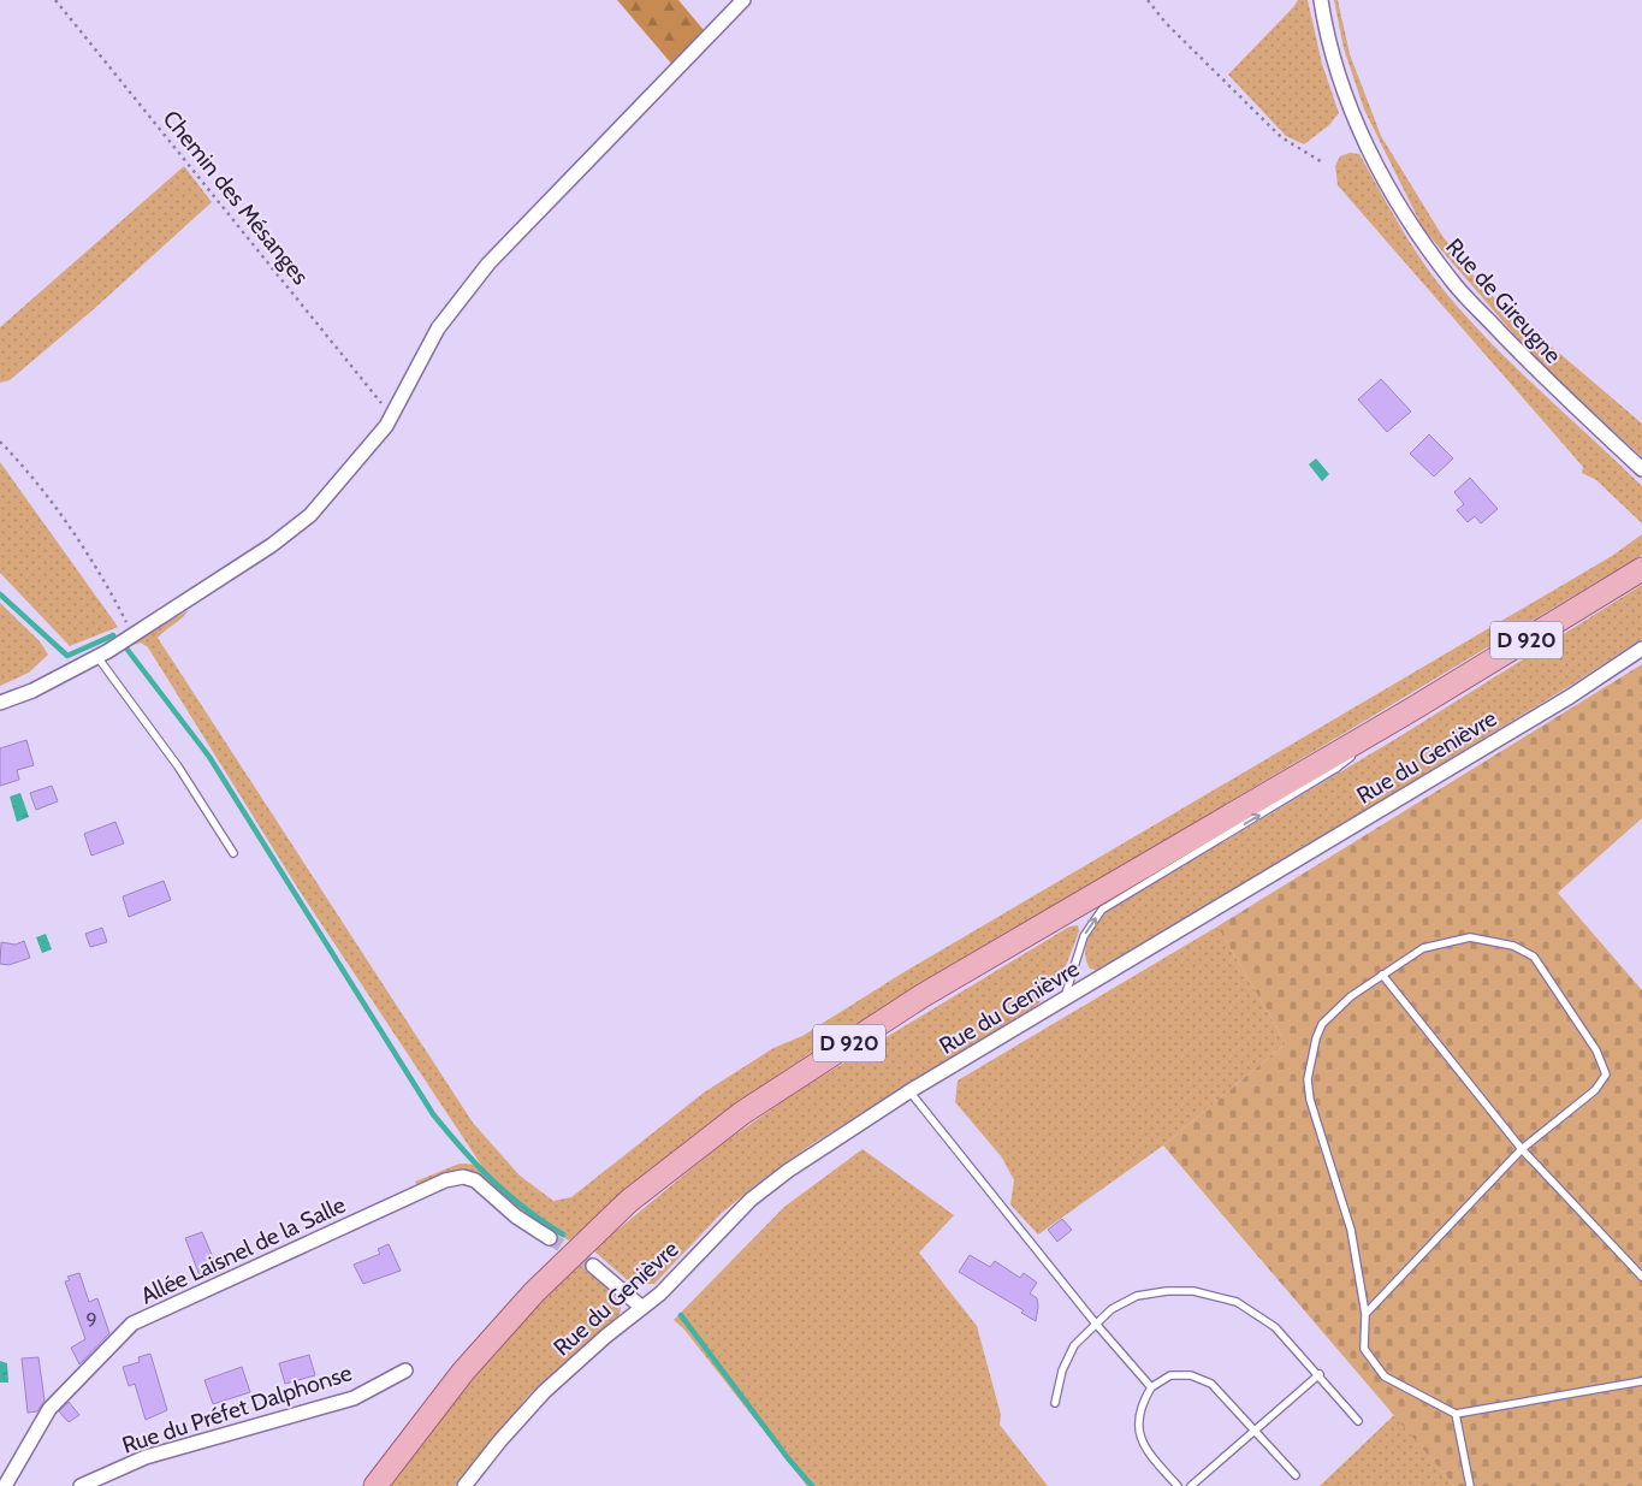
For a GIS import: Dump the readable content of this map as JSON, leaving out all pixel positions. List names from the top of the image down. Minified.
{"streets":{"main road":["D 920"],"street":["Rue de Gireugne","Rue du Genièvre","Allée Laisnel de la Salle","Rue du Préfet Dalphonse"],"path":["Chemin des Mésanges"]},"house_numbers":["9"]}
